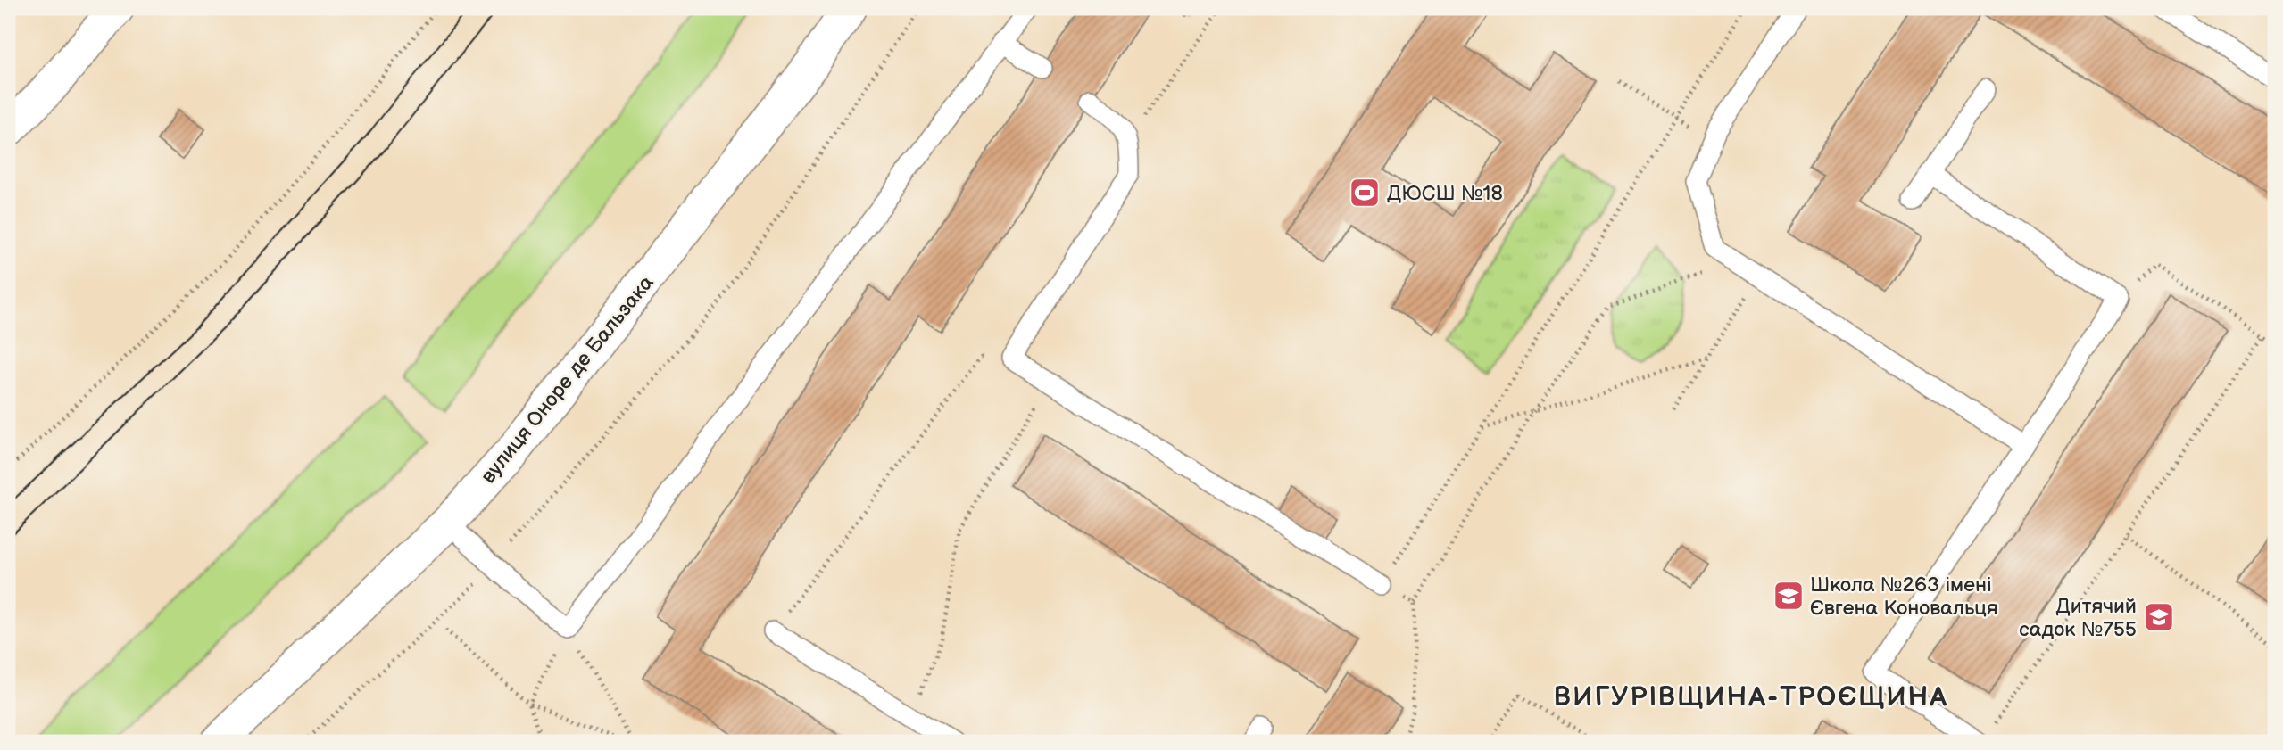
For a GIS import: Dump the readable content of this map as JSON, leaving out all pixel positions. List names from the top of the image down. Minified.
{"streets":{"street":["вулиця Оноре де Бальзака"]},"districts":["ВИГУРІВЩИНА-ТРОЄЩИНА"],"places":{"sports":["ДЮСШ №18"],"school or university":["Школа №263 імені Євгена Коновальця","Дитячий садок №755"]}}
